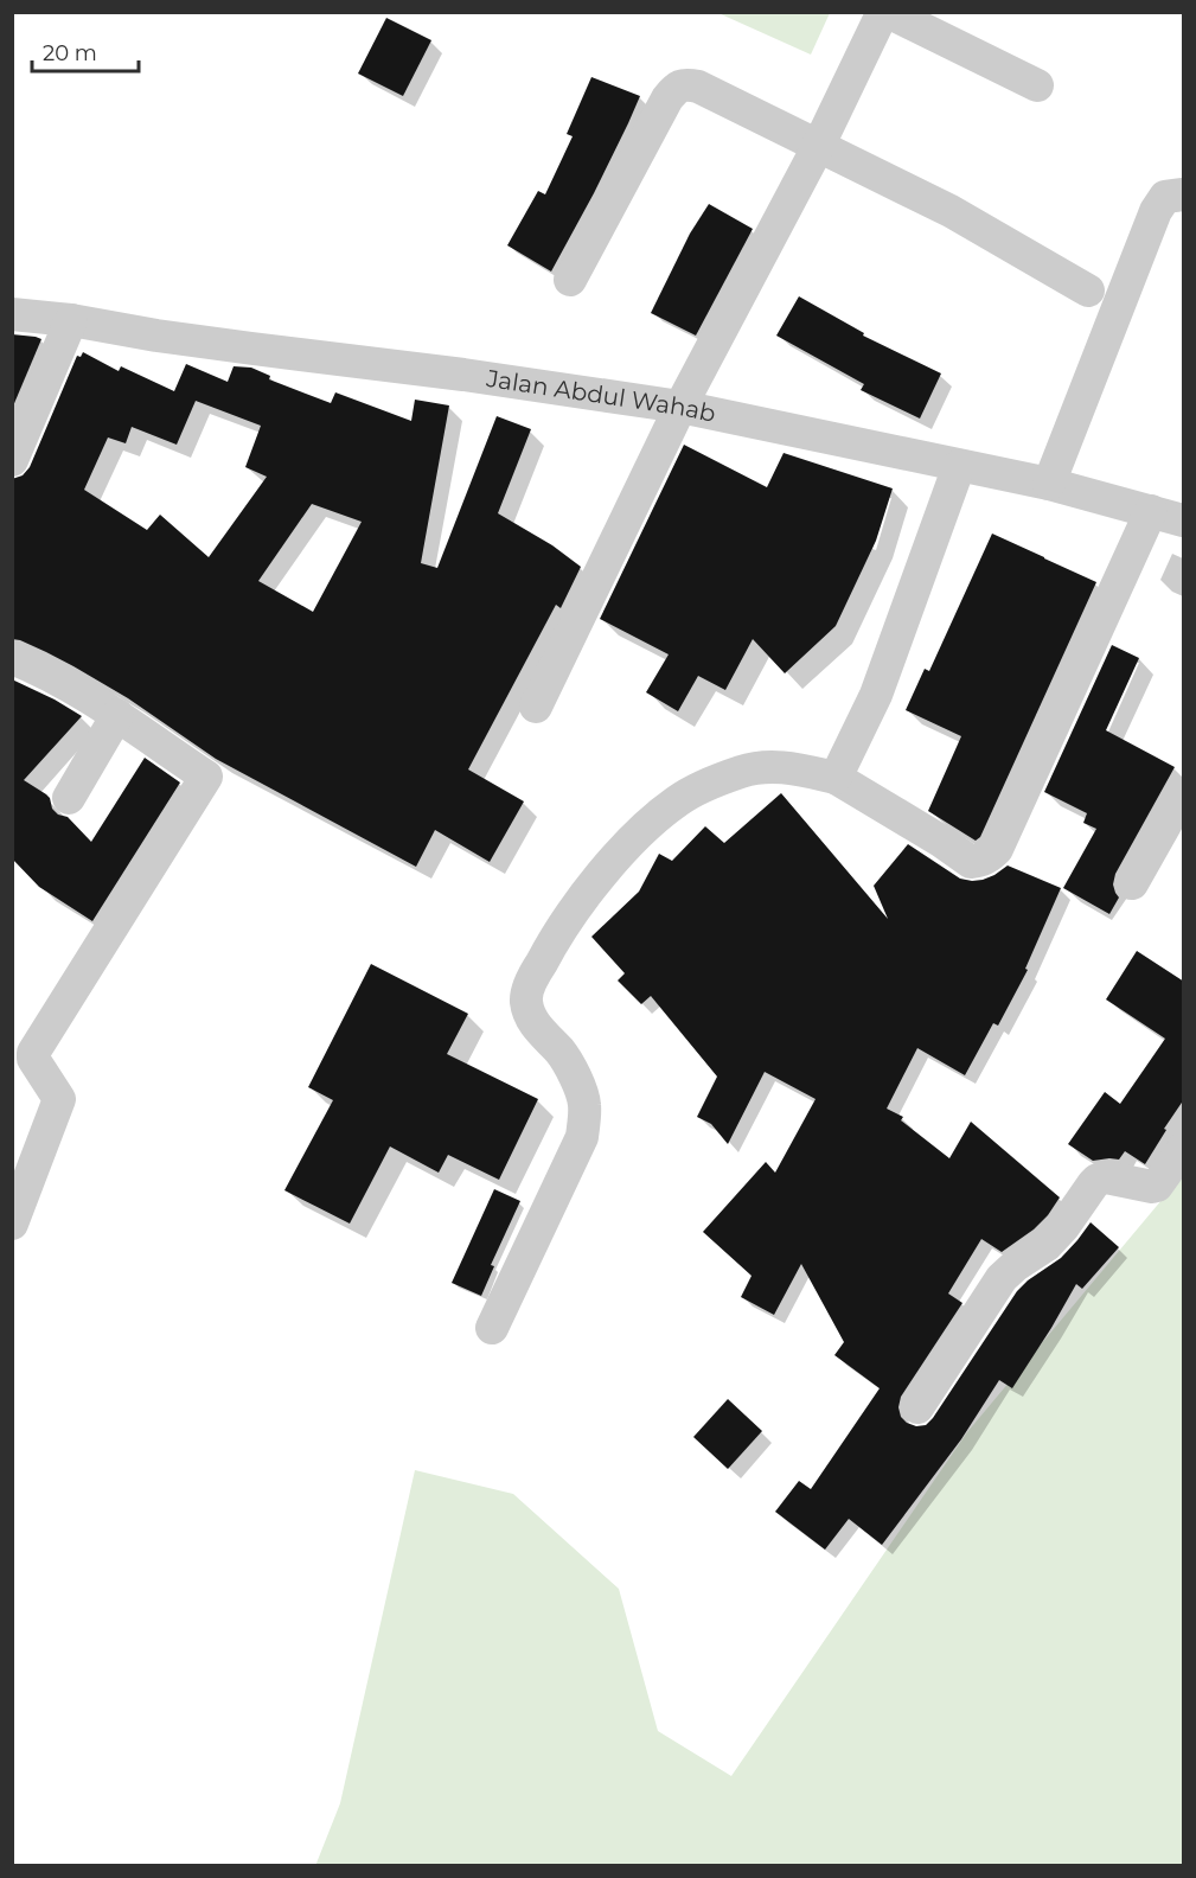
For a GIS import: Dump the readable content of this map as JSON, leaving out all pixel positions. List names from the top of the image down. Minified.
{"streets":{"street":["Jalan Abdul Wahab"]},"scale_bar":"20 m"}
